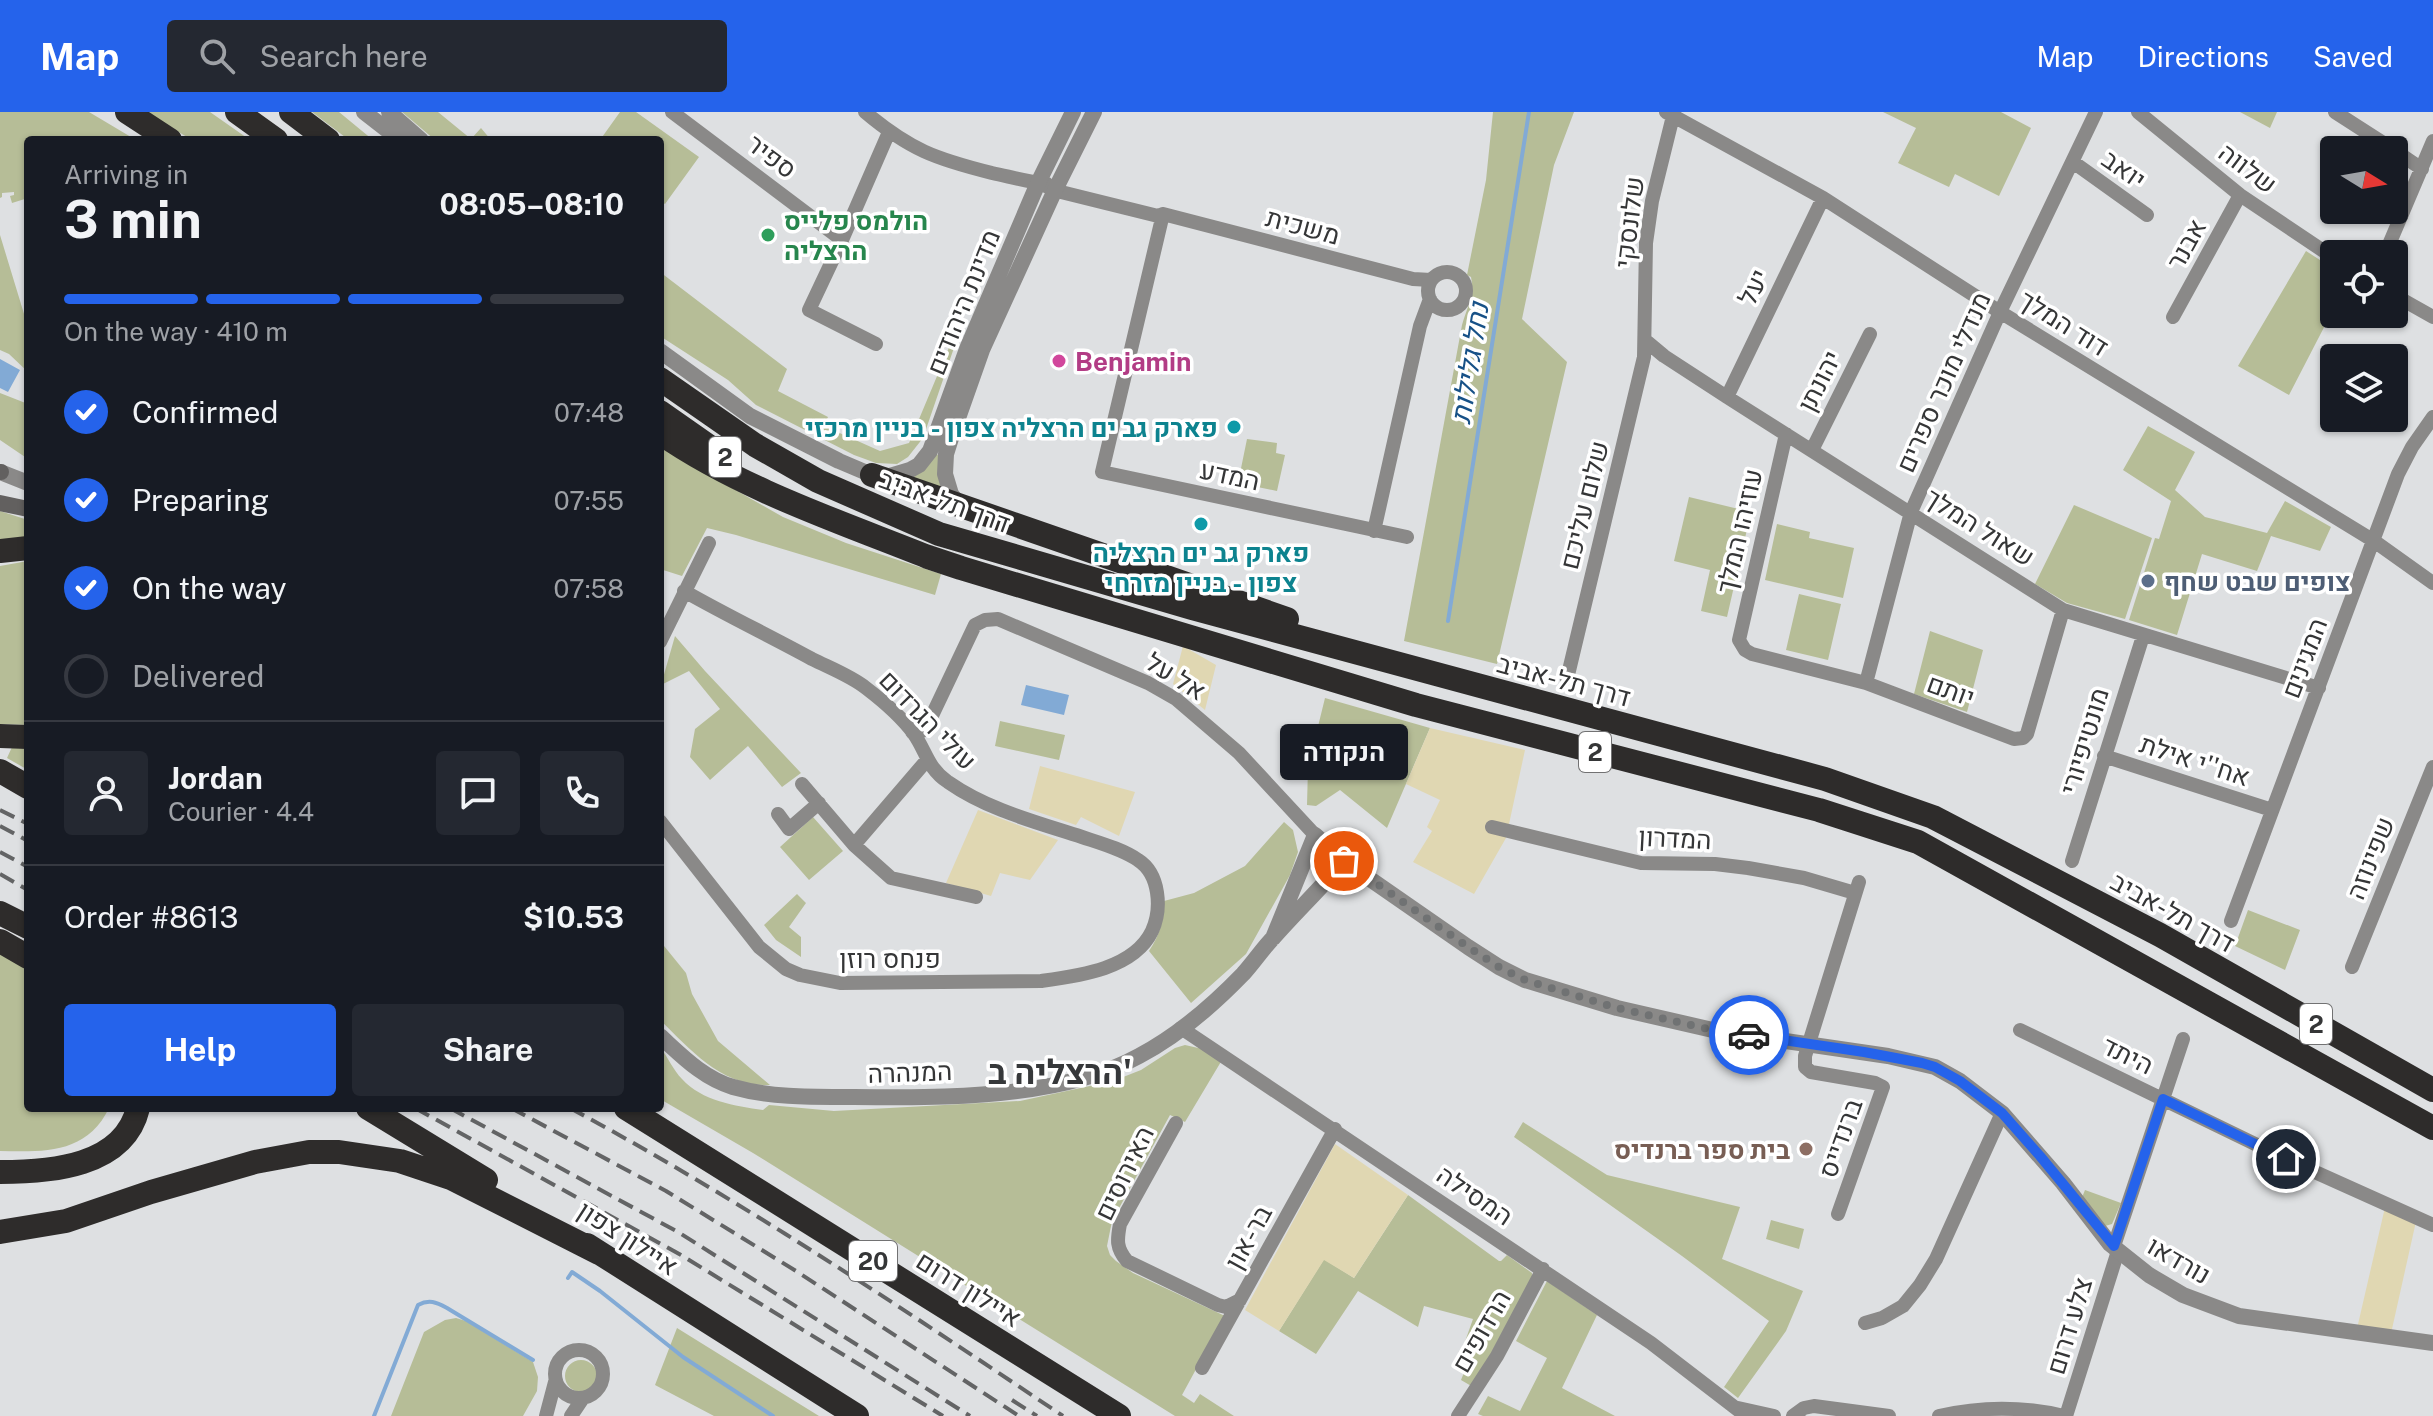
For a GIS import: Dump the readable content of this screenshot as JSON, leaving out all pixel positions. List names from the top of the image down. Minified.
{"streets":{"highway":["2","דרך תל-אביב","איילון צפון","20","איילון דרום"],"street":["ספיר","שלווה","יואב","שלונסקי","משכית","אבנר","יעל","מדינת היהודים","דוד המלך","יהונתן","מנדלי מוכר ספרים","המדע","שלום עליכם","שאול המלך","עוזיהו המלך","המגינים","אל על","יותם","עולי הגרדום","מונטיפיורי","אח''י אילת","המדרון","שפינוזה","פנחס רוזן","היתד","המנהרה","ברנדייס","האירוסים","המסילה","בר-און","נורדאו","צלע דרום","הרדופים"]},"crossings":[["שלווה","אבנר"],["יואב","מנדלי מוכר ספרים"],["שלונסקי","דוד המלך"],["שלונסקי","שלום עליכם"],["שלונסקי","שאול המלך"],["משכית","מדינת היהודים"],["משכית","המדע"],["יעל","דוד המלך"],["יעל","שאול המלך"],["מדינת היהודים","דרך תל-אביב"],["דוד המלך","מנדלי מוכר ספרים"],["דוד המלך","המגינים"],["יהונתן","שאול המלך"],["מנדלי מוכר ספרים","שאול המלך"],["מנדלי מוכר ספרים","יותם"],["שלום עליכם","שאול המלך"],["שאול המלך","עוזיהו המלך"],["שאול המלך","המגינים"],["שאול המלך","יותם"],["שאול המלך","מונטיפיורי"],["עוזיהו המלך","יותם"],["המגינים","אח''י אילת"],["אל על","עולי הגרדום"],["אל על","המנהרה"],["אל על","נורדאו"],["עולי הגרדום","פנחס רוזן"],["מונטיפיורי","אח''י אילת"],["המדרון","ברנדייס"],["המדרון","נורדאו"],["היתד","צלע דרום"],["המנהרה","המסילה"],["המנהרה","נורדאו"],["ברנדייס","נורדאו"],["האירוסים","בר-און"],["המסילה","בר-און"],["המסילה","הרדופים"],["נורדאו","צלע דרום"]],"districts":["הרצליה ב'"],"water":["נחל גלילות"],"places":["הולמס פלייס הרצליה","Benjamin","פארק גב ים הרצליה צפון - בניין מרכזי","פארק גב ים הרצליה צפון - בניין מזרחי","צופים שבט שחף","הנקודה","בית ספר ברנדיס"],"north":"right","page":{"header":"Map","search":"Search here","nav":["Map","Directions","Saved"],"heading":["3 min","Arriving in","08:05–08:10"],"panel":["Jordan","Courier · 4.4","Order #8613","$10.53"],"bar":"On the way · 410 m","list":[["Confirmed","07:48"],["Preparing","07:55"],["On the way","07:58"],"Delivered"],"bubble":"הנקודה","buttons":["Help","Share"]}}
